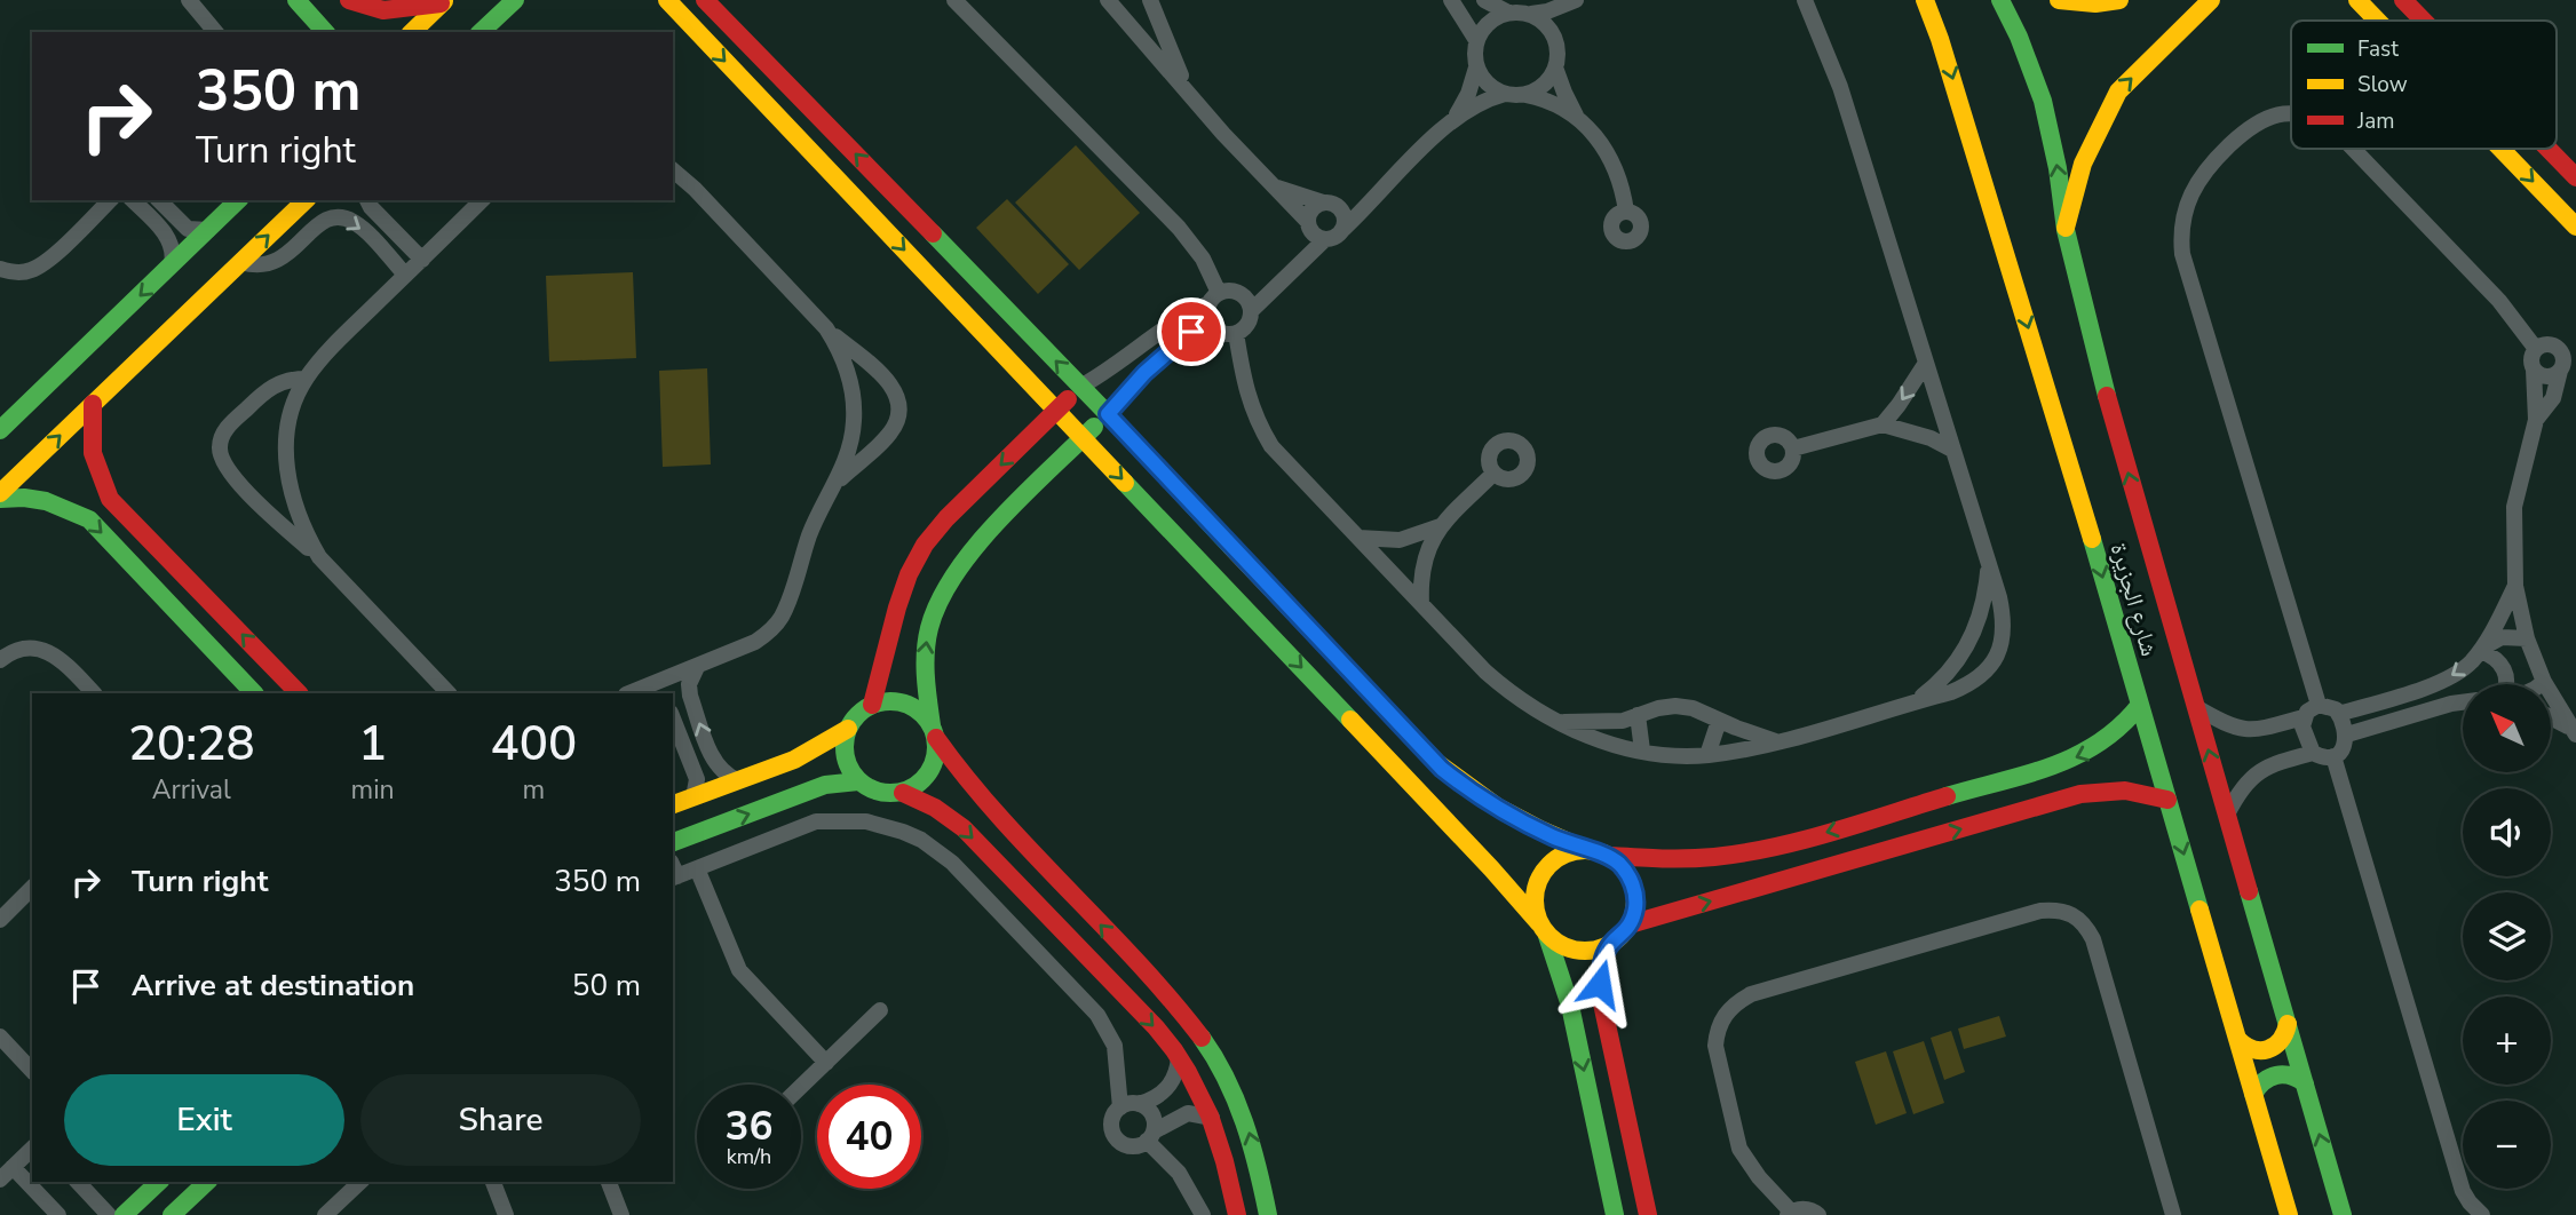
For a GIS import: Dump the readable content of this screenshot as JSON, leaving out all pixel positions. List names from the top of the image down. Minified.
{"streets":{"street":["شارع الجزيرة"]},"legend":["Fast","Slow","Jam"],"north":"top left","page":{"turn":["350 m","Turn right"],"map_buttons":["+","−"],"eta":["20:28","Arrival","1","min","400","m"],"list":[{"name":"Turn right","value":"350 m"},{"name":"Arrive at destination","value":"50 m"}],"buttons":["Exit","Share"],"speed":"36 km/h","limit":"40"}}
